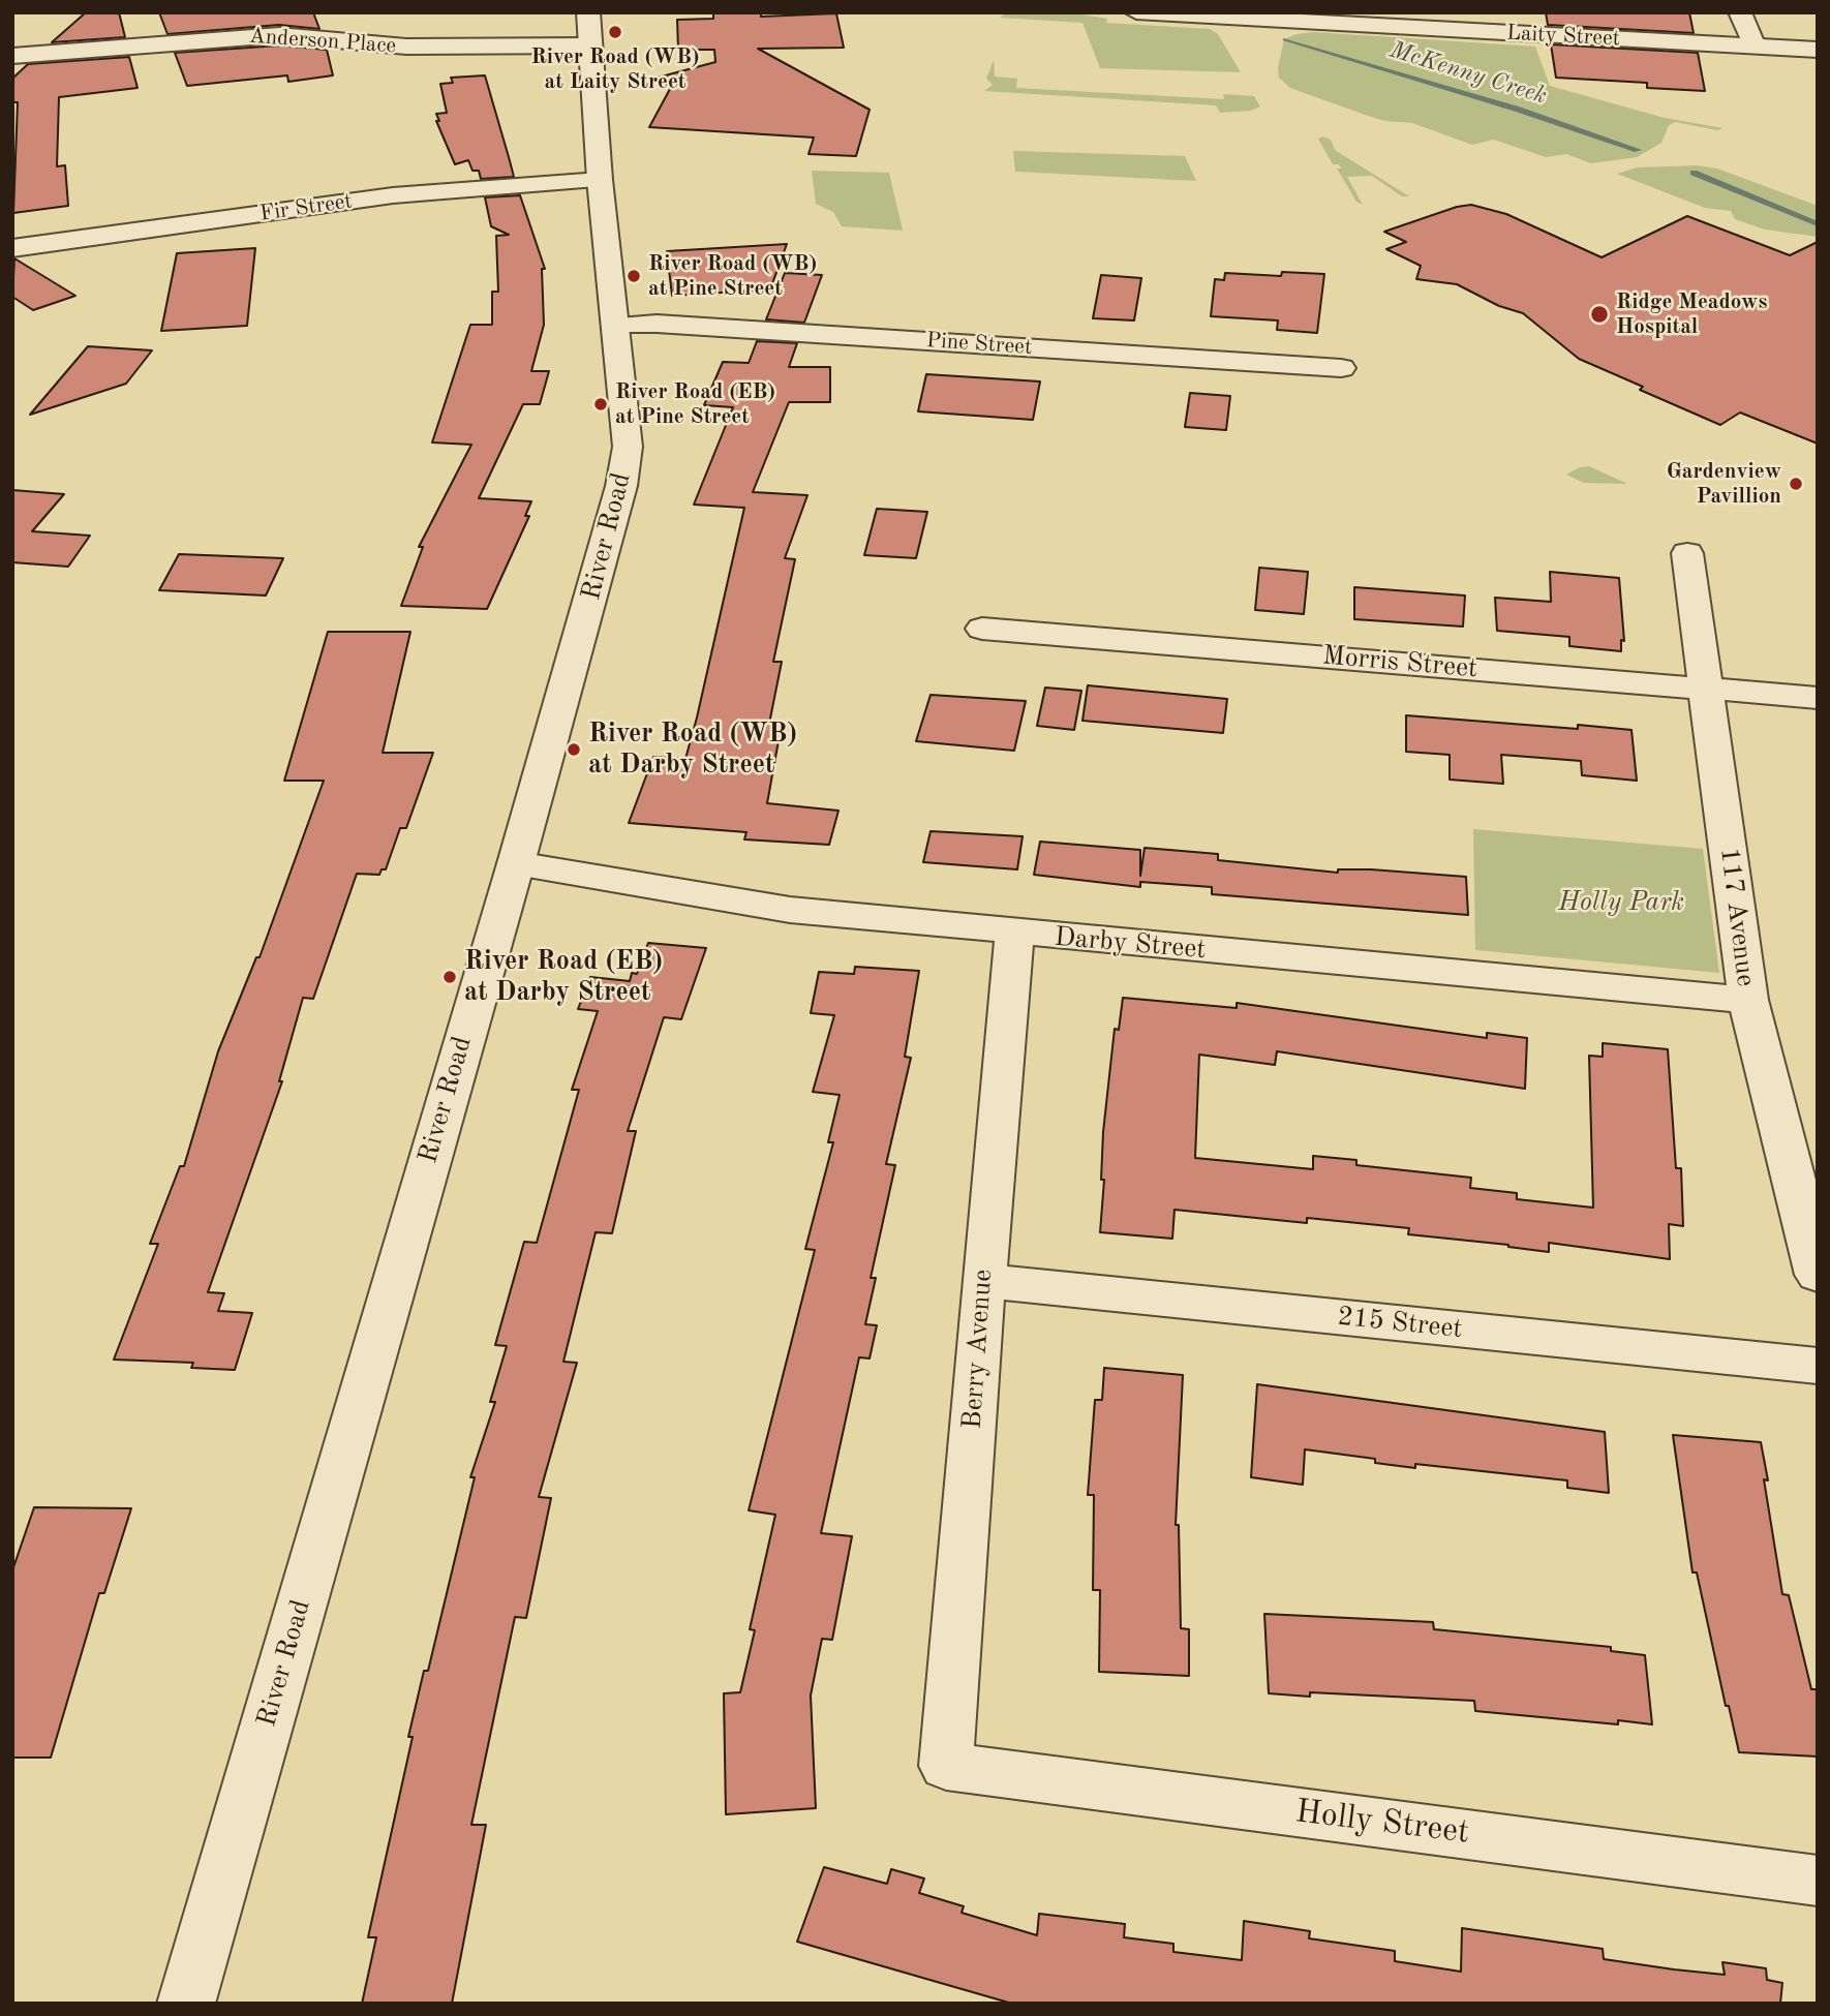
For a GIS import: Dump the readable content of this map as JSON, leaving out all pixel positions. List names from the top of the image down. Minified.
{"streets":{"street":["Laity Street","Anderson Place","Fir Street","Pine Street","River Road","Morris Street","117 Avenue","Darby Street","215 Street","Berry Avenue","Holly Street"]},"crossings":[["Anderson Place","River Road"],["Fir Street","River Road"],["Pine Street","River Road"],["River Road","Darby Street"],["Morris Street","117 Avenue"],["117 Avenue","Darby Street"],["Darby Street","Berry Avenue"],["215 Street","Berry Avenue"],["Berry Avenue","Holly Street"]],"water":["McKenny Creek"],"parks":["Holly Park"],"places":["River Road (WB) at Laity Street","River Road (WB) at Pine Street","Ridge Meadows Hospital","River Road (EB) at Pine Street","Gardenview Pavillion","River Road (WB) at Darby Street","River Road (EB) at Darby Street"]}
